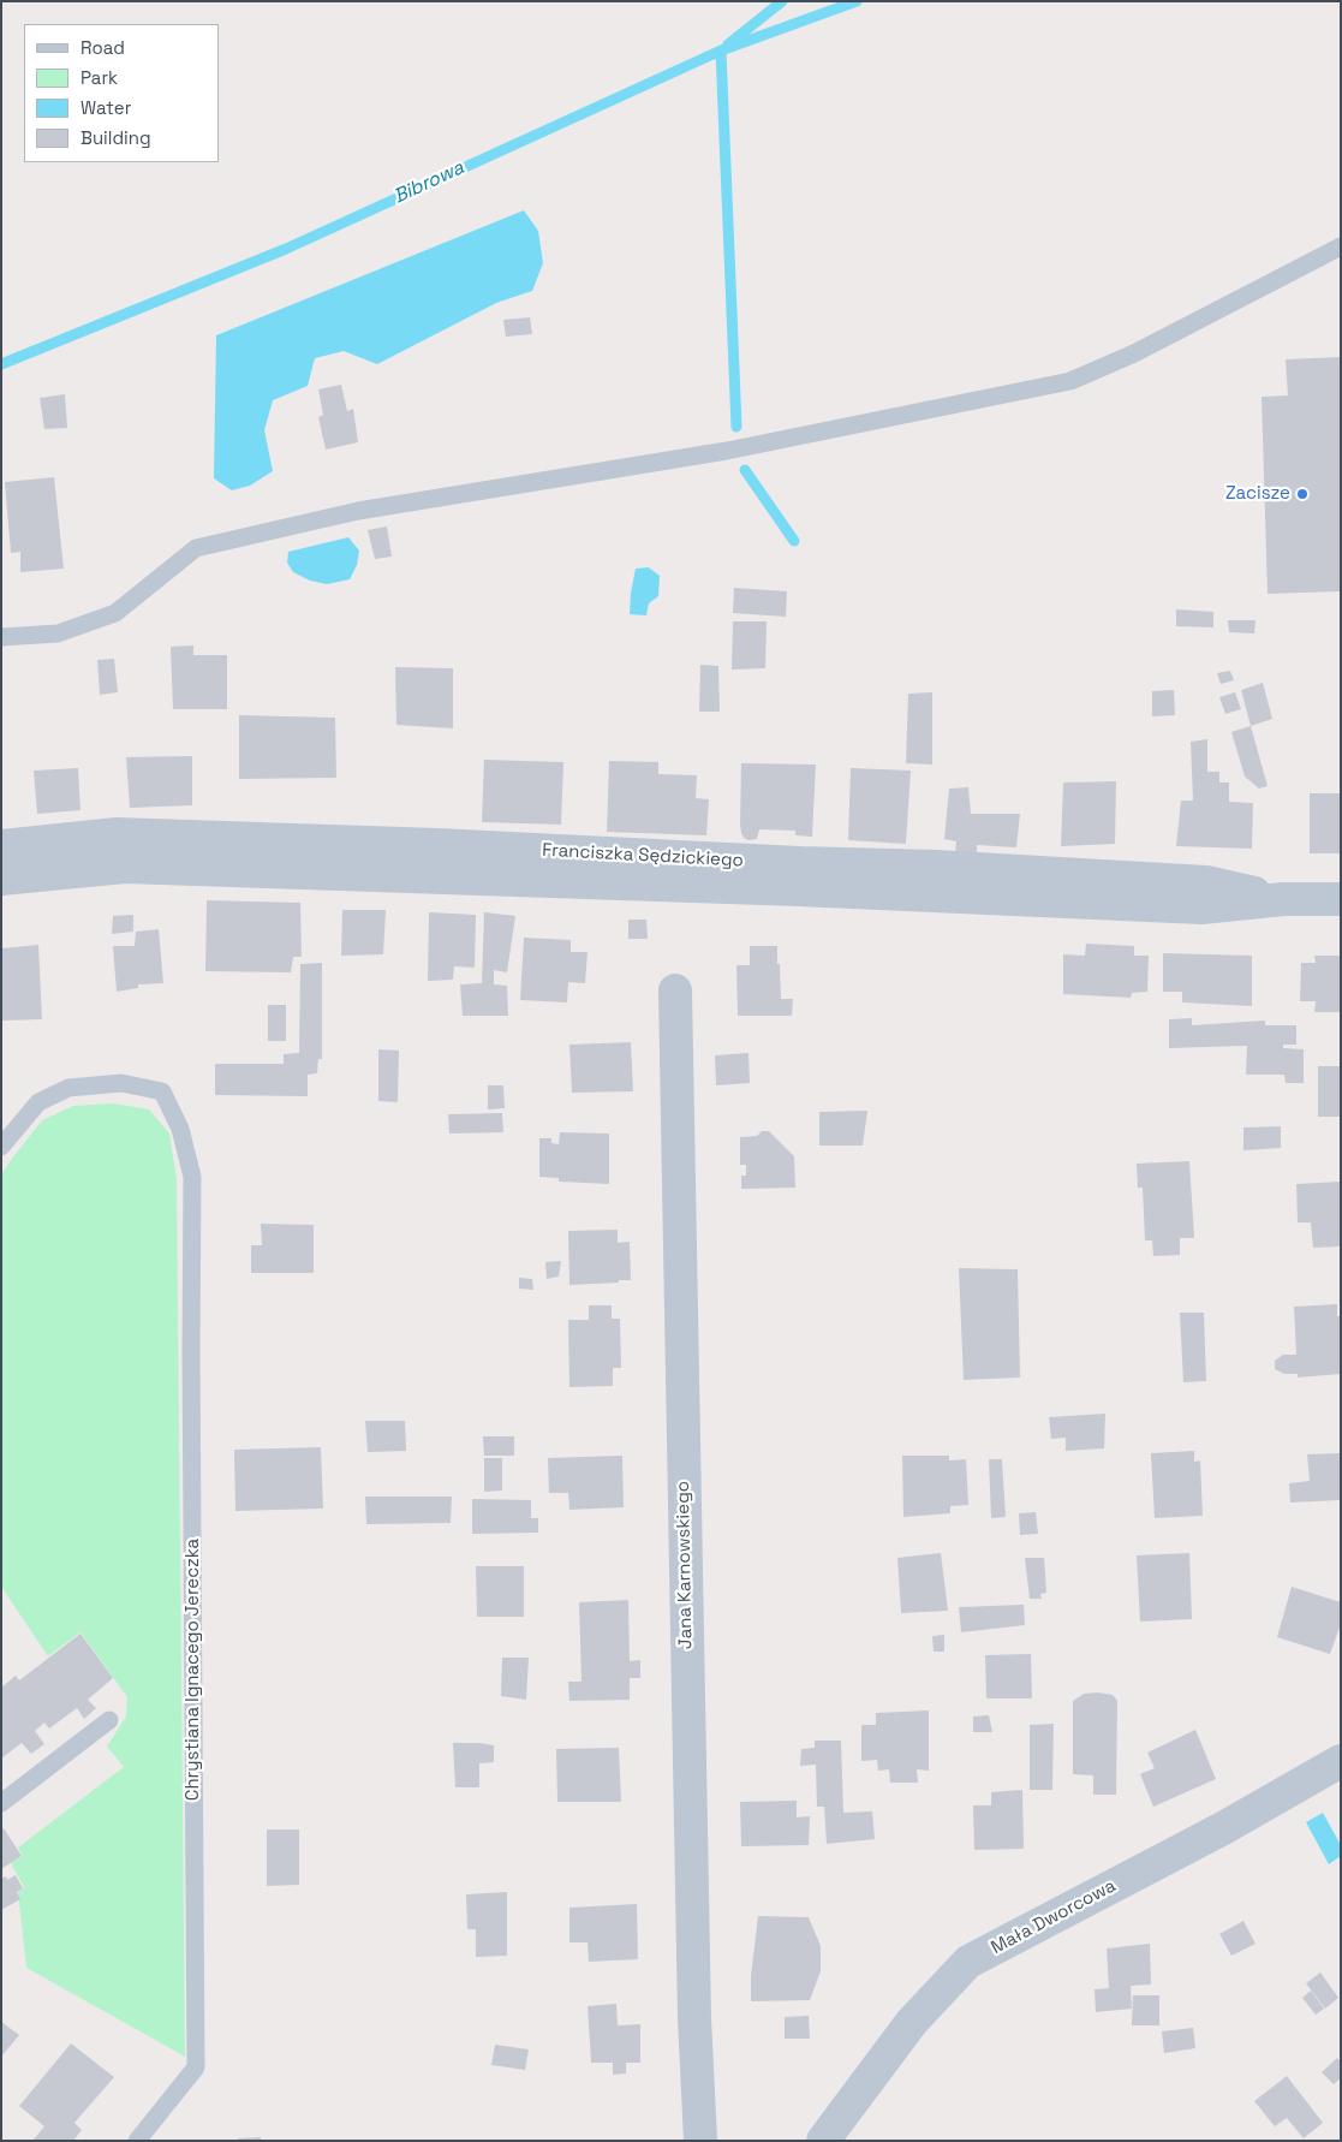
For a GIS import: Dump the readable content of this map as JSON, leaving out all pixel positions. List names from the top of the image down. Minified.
{"streets":{"street":["Franciszka Sędzickiego","Jana Karnowskiego","Mała Dworcowa"],"lane":["Chrystiana Ignacego Jereczka"]},"water":["Bibrowa"],"places":["Zacisze"],"legend":["Road","Park","Water","Building"]}
